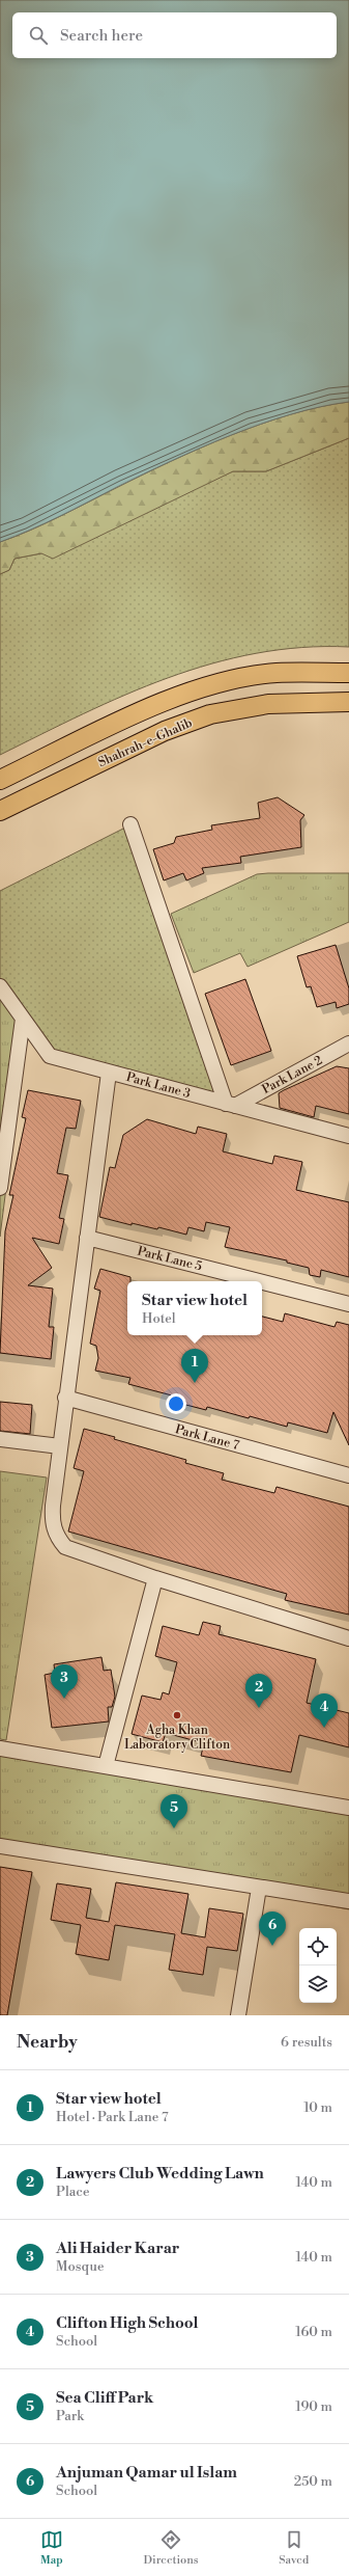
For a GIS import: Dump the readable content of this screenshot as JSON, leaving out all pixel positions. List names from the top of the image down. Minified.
{"streets":{"main road":["Shahrah-e-Ghalib"],"street":["Park Lane 2","Park Lane 3","Park Lane 5","Park Lane 7"]},"crossings":[["Park Lane 2","Park Lane 3"]],"places":["Agha Khan Laboratory Clifton"],"page":{"search":"Search here","popup":["Star view hotel","Hotel"],"pins":["1","3","2","4","5","6"],"heading":["Nearby","6 results"],"list":[{"mark":"1","name":"Star view hotel","note":"Hotel · Park Lane 7","value":"10 m"},{"mark":"2","name":"Lawyers Club Wedding Lawn","note":"Place","value":"140 m"},{"mark":"3","name":"Ali Haider Karar","note":"Mosque","value":"140 m"},{"mark":"4","name":"Clifton High School","note":"School","value":"160 m"},{"mark":"5","name":"Sea Cliff Park","note":"Park","value":"190 m"},{"mark":"6","name":"Anjuman Qamar ul Islam","note":"School","value":"250 m"}],"nav":["Map","Directions","Saved"]}}
